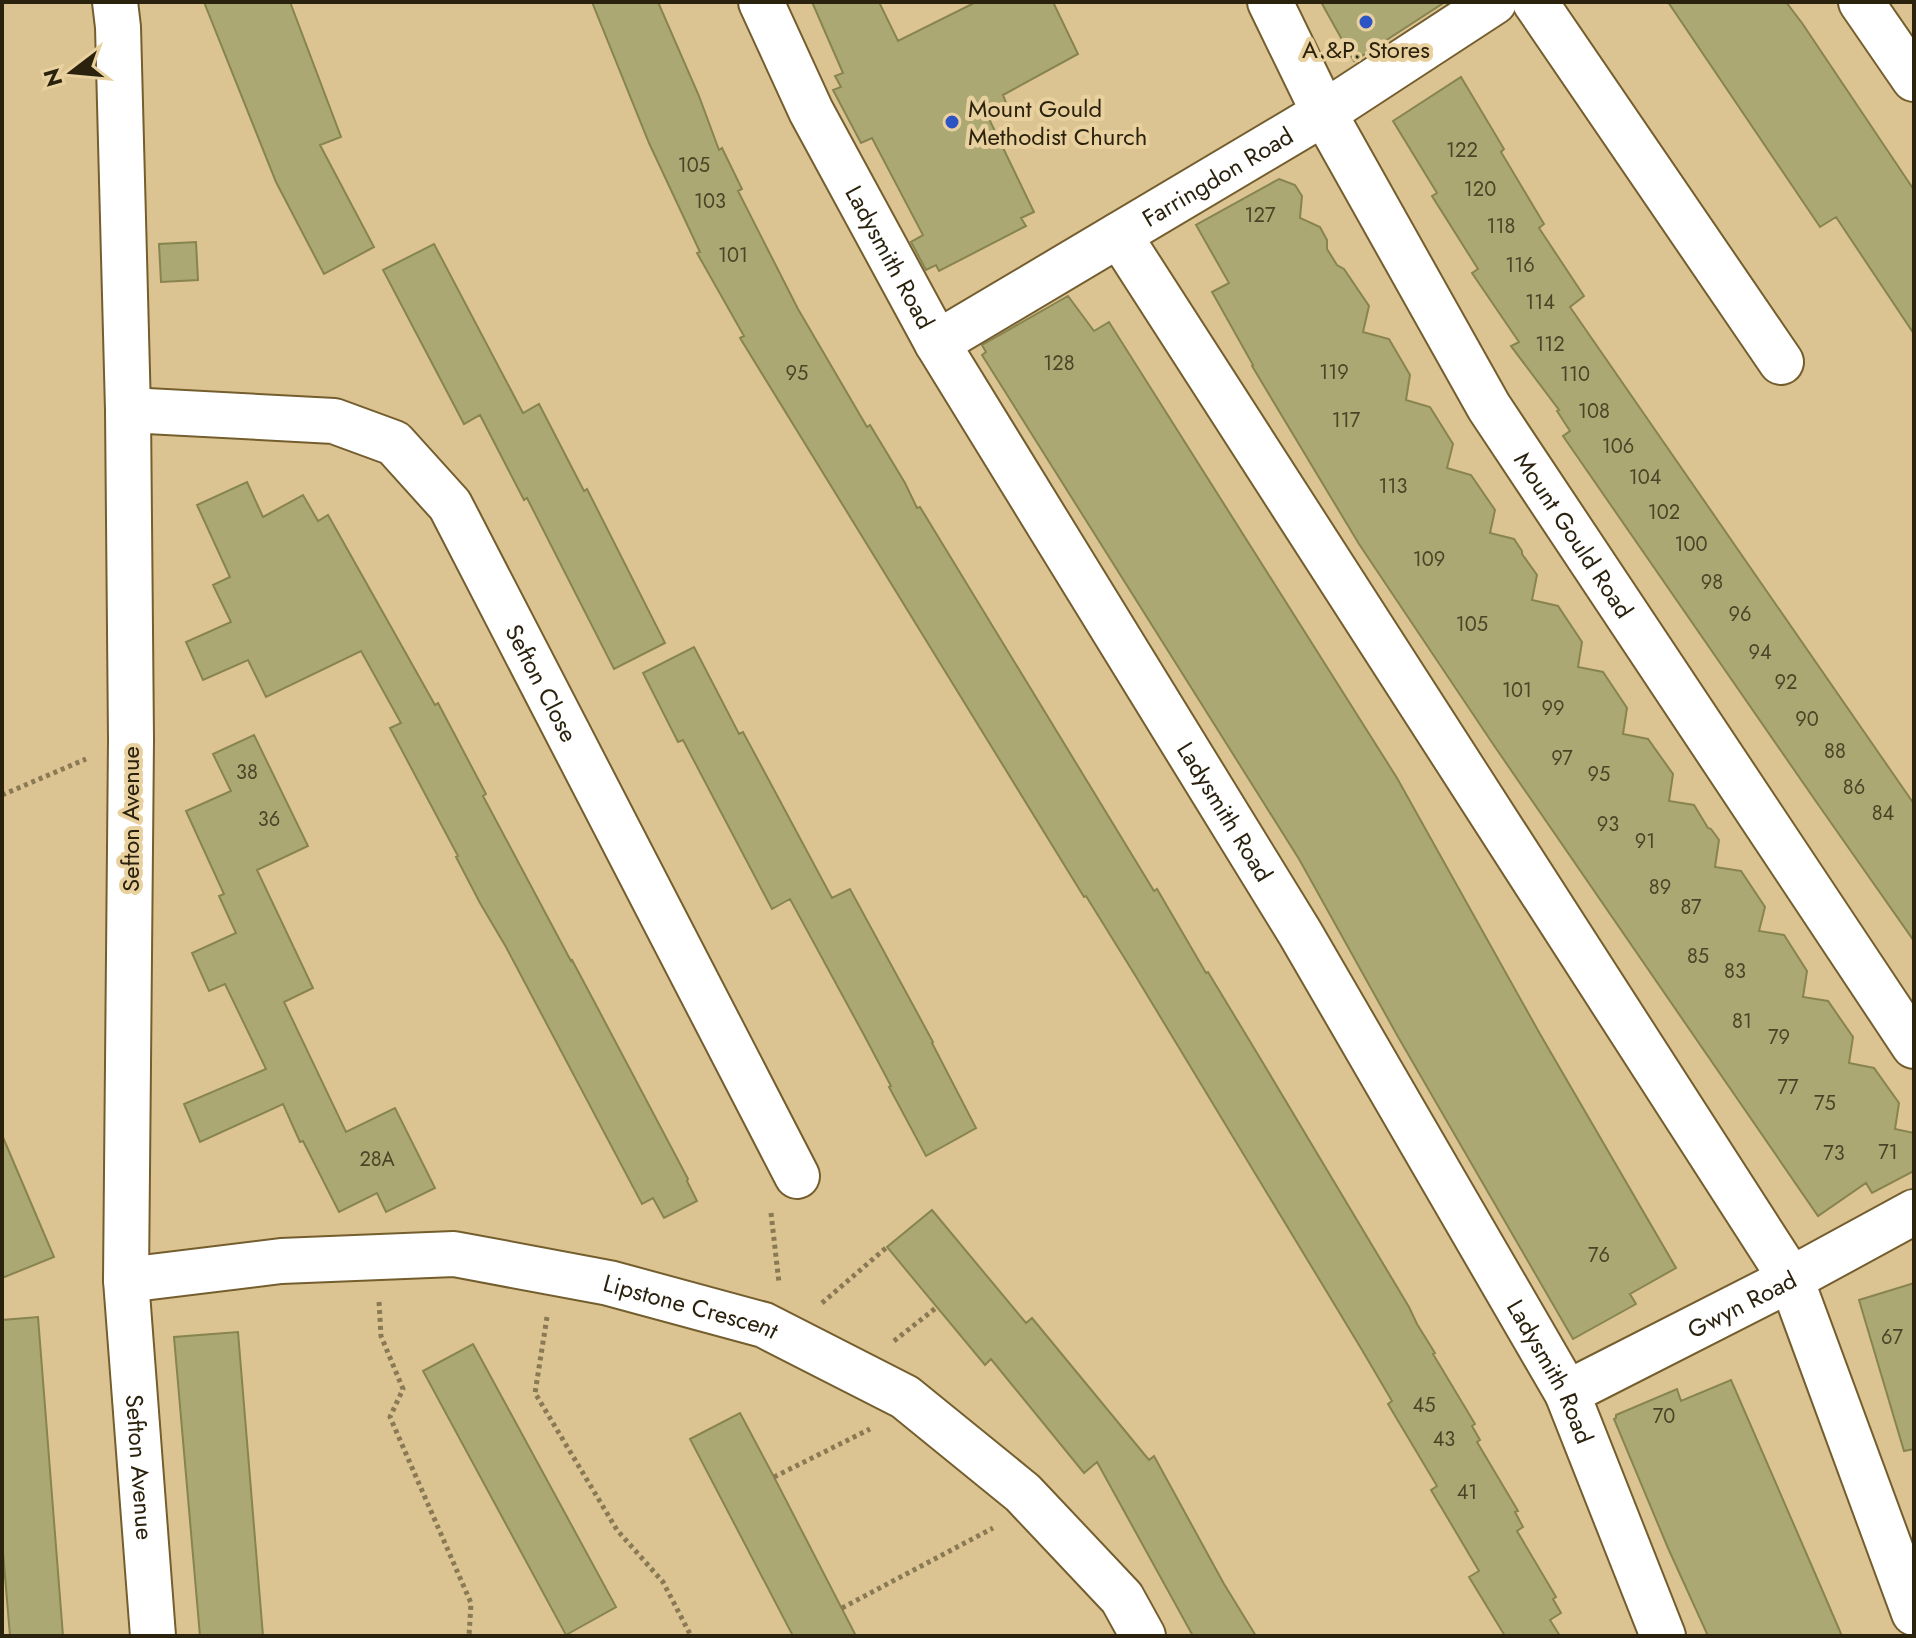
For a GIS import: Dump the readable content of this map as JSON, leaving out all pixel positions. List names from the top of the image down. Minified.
{"streets":{"street":["Farringdon Road","Ladysmith Road","Mount Gould Road","Sefton Close","Sefton Avenue","Gwyn Road","Lipstone Crescent"]},"crossings":[["Farringdon Road","Ladysmith Road"],["Farringdon Road","Mount Gould Road"],["Ladysmith Road","Gwyn Road"],["Sefton Close","Sefton Avenue"],["Sefton Avenue","Lipstone Crescent"]],"places":["A.&P. Stores","Mount Gould Methodist Church"],"house_numbers":["122","105","120","103","127","118","101","116","114","112","128","119","95","110","108","117","106","104","113","102","100","109","98","96","105","94","92","101","99","90","88","97","38","95","86","84","36","93","91","89","87","85","83","81","79","77","75","71","73","28A","76","67","45","70","43","41"],"north":"left"}
